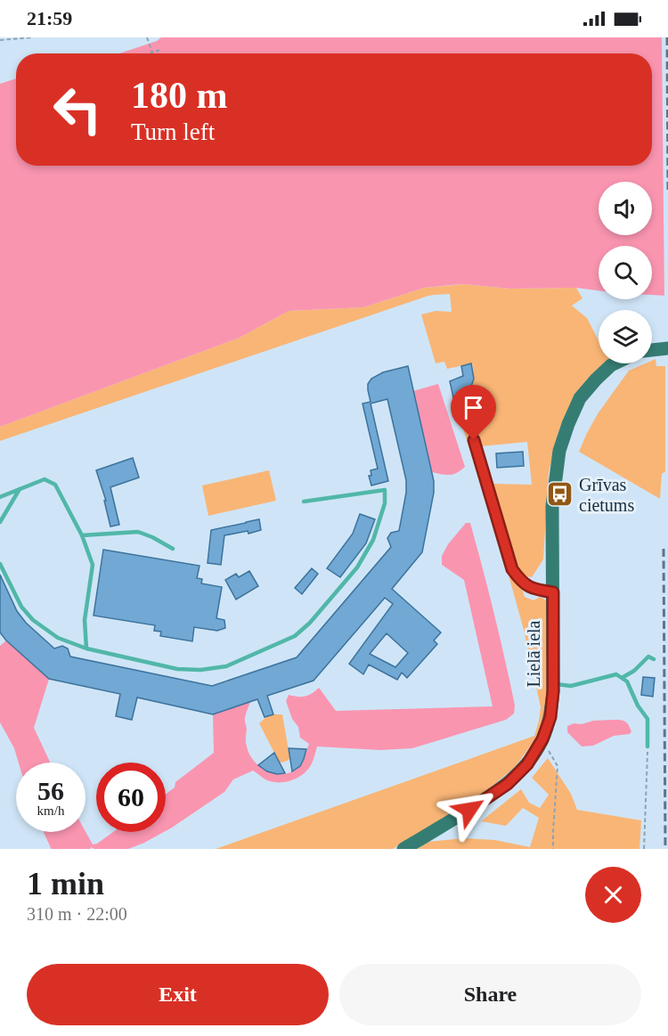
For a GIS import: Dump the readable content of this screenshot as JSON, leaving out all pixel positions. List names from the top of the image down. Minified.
{"streets":{"main road":["Lielā iela"]},"places":{"bus stop":["Grīvas cietums"]},"page":{"status":"21:59","turn":["180 m","Turn left"],"speed":"56 km/h","limit":"60","heading":["1 min","310 m · 22:00"],"buttons":["Exit","Share"]}}
